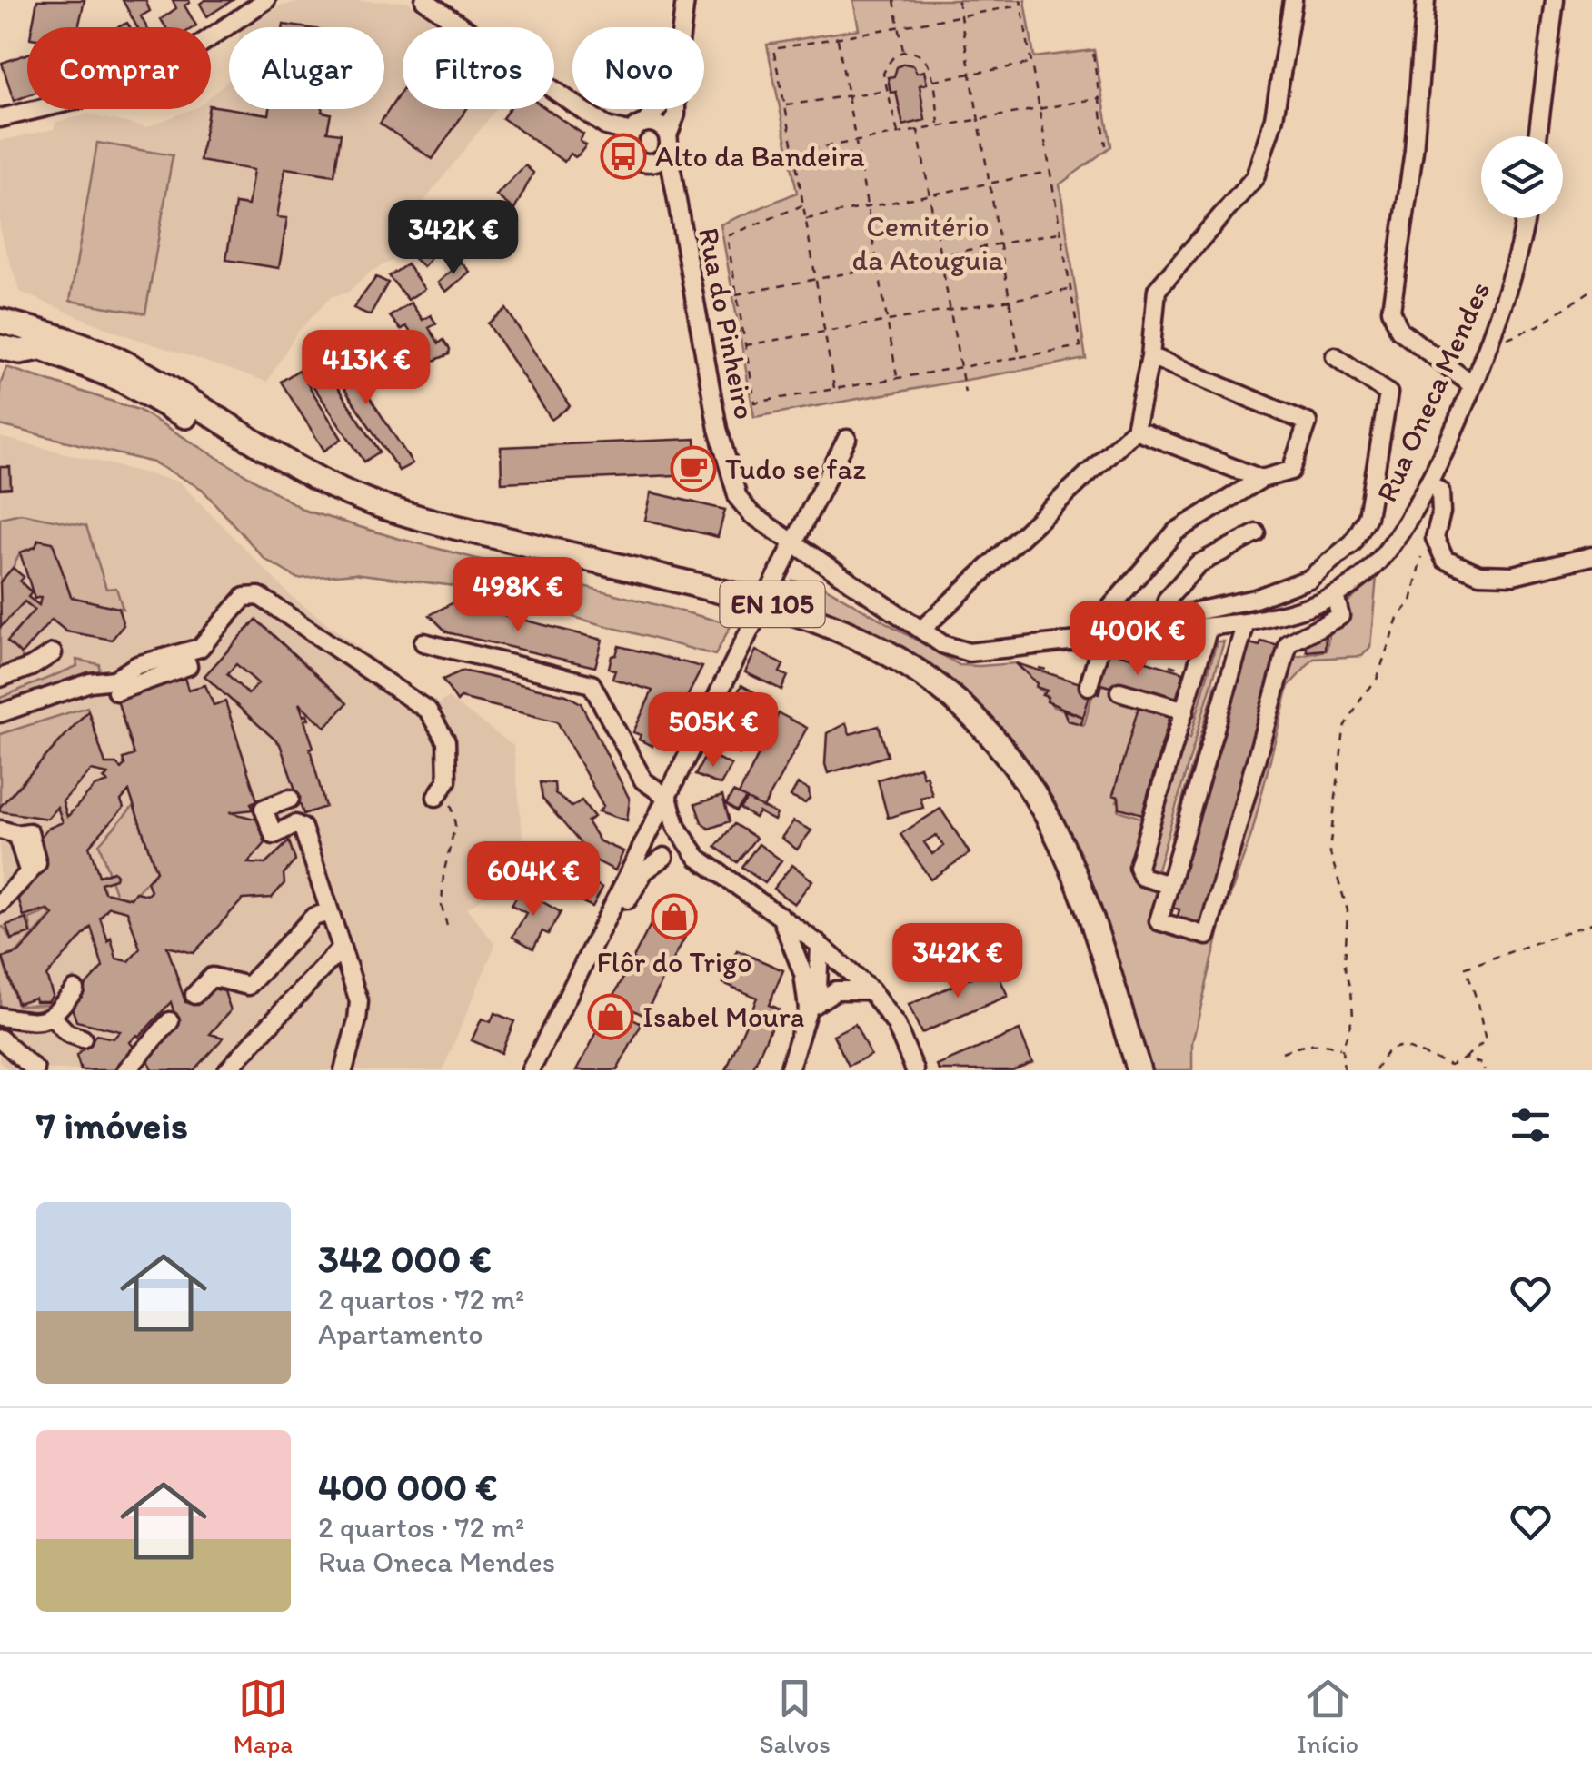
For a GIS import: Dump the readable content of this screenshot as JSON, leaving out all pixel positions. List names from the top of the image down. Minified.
{"streets":{"highway":["EN 105"],"street":["Rua do Pinheiro","Rua Oneca Mendes"]},"crossings":[["Rua do Pinheiro","Rua Oneca Mendes"]],"parks":["Cemitério da Atouguia"],"places":{"bus stop":["Alto da Bandeira"],"cafe":["Tudo se faz"],"shop":["Flôr do Trigo","Isabel Moura"]},"page":{"chip":["Comprar","Alugar","Filtros","Novo"],"price":["342K €","413K €","498K €","400K €","505K €","604K €","342K €"],"heading":"7 imóveis","list":[{"name":"342 000 €","note":"2 quartos · 72 m² · Apartamento"},{"name":"400 000 €","note":"2 quartos · 72 m² · Rua Oneca Mendes"}],"tabs":["Mapa","Salvos","Início"]}}
